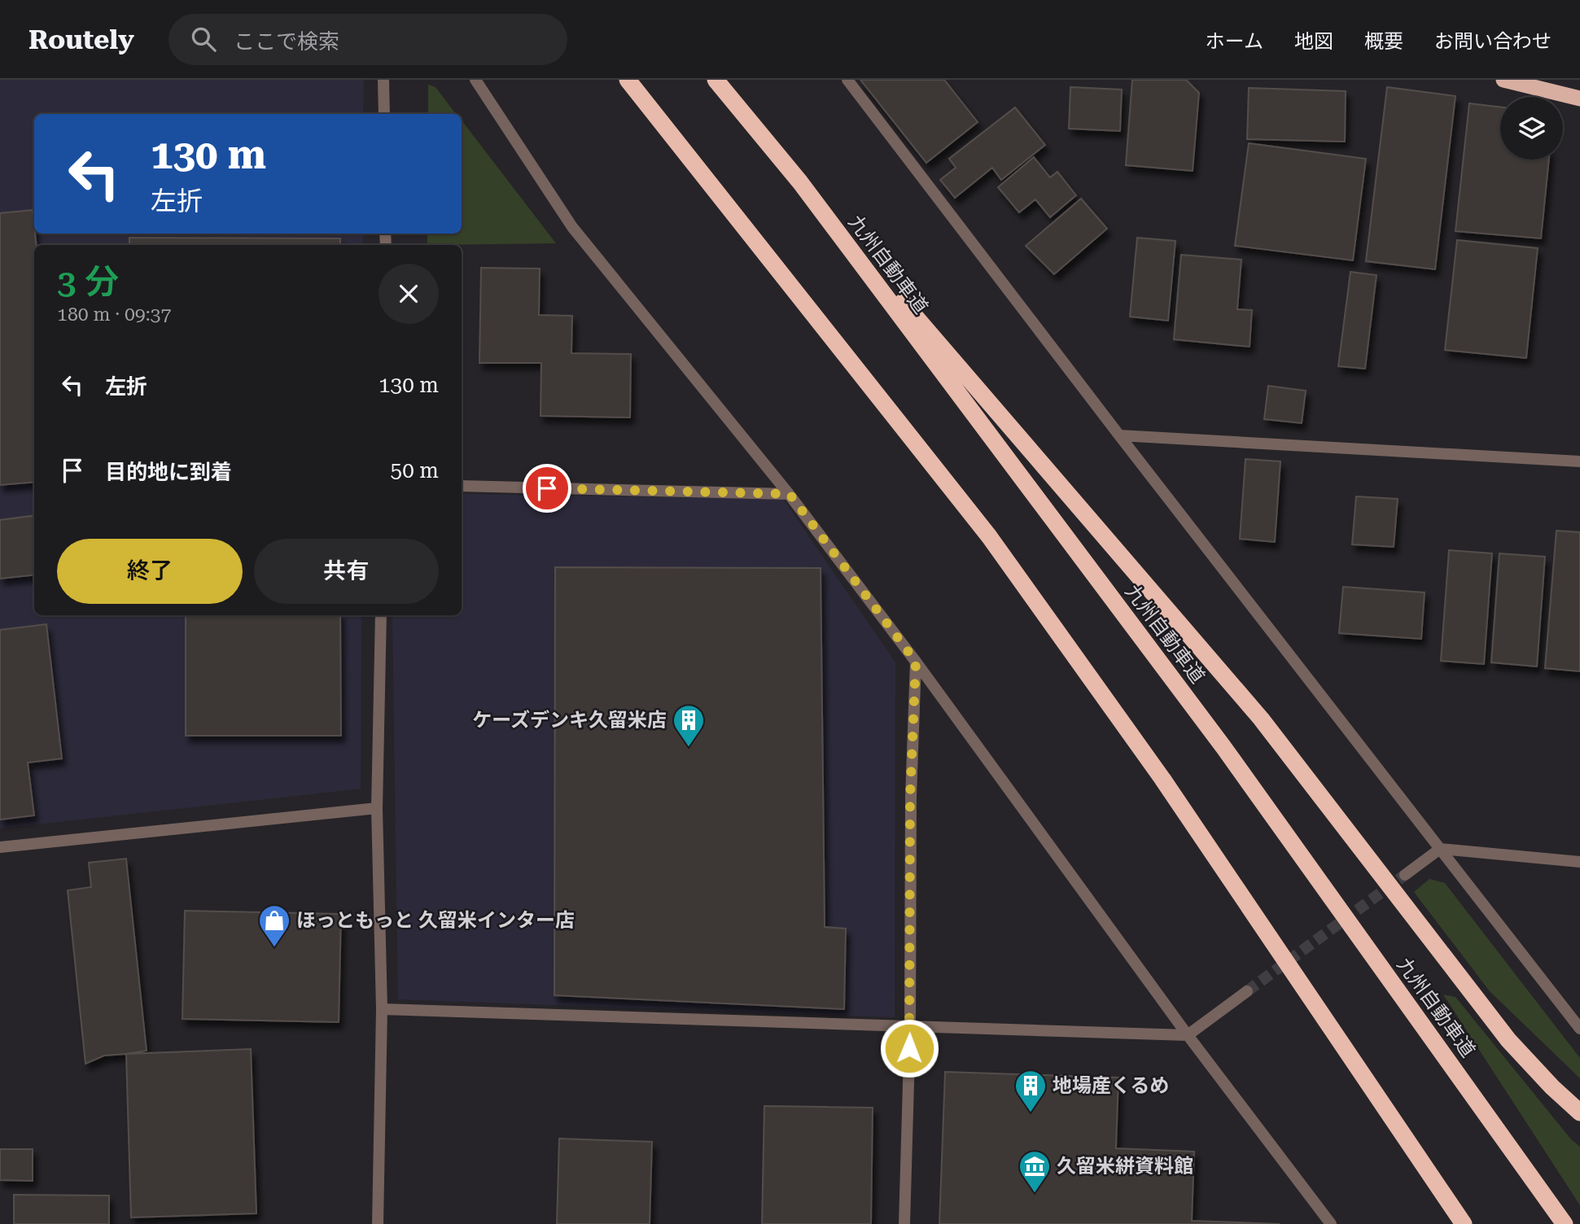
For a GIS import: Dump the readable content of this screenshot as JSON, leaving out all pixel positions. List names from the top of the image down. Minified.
{"streets":{"highway":["九州自動車道"]},"places":{"building":["ケーズデンキ久留米店","地場産くるめ"],"shop":["ほっともっと 久留米インター店"],"museum":["久留米絣資料館"]},"page":{"header":"Routely","search":"ここで検索","nav":["ホーム","地図","概要","お問い合わせ"],"turn":["130 m","左折"],"heading":["3 分","180 m · 09:37"],"list":[{"name":"左折","value":"130 m"},{"name":"目的地に到着","value":"50 m"}],"buttons":["終了","共有"]}}
